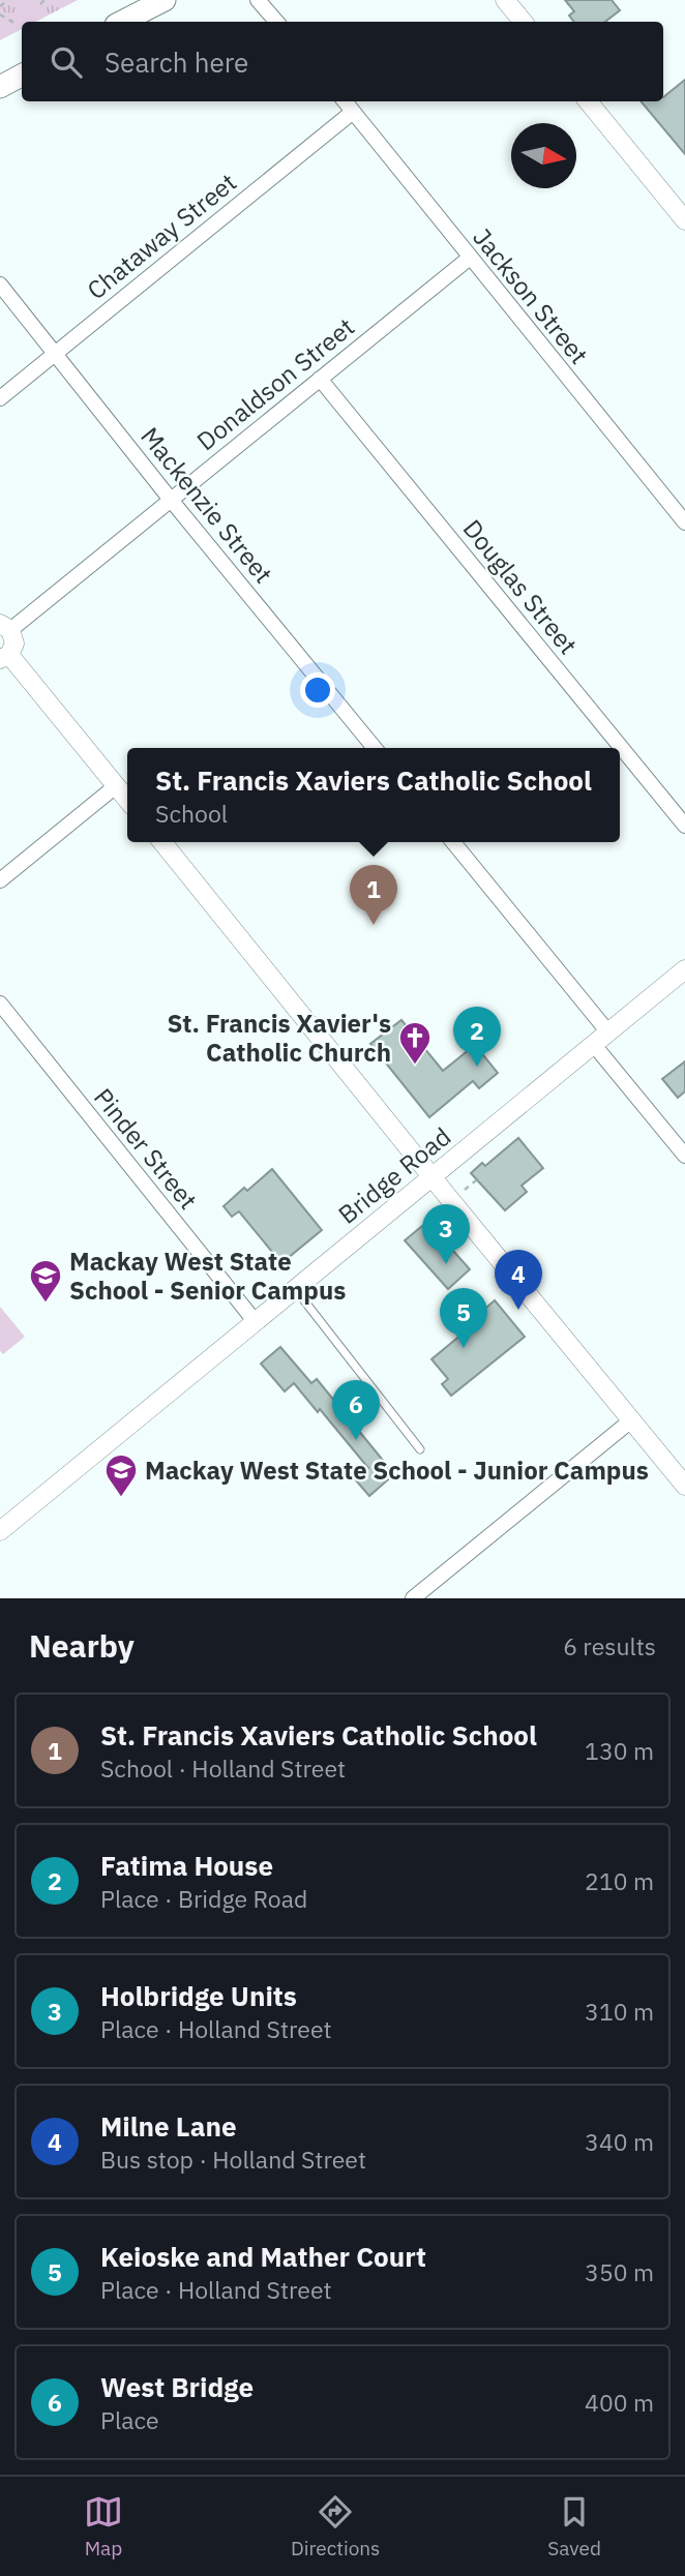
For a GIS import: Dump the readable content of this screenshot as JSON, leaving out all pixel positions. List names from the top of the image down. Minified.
{"streets":{"street":["Chataway Street","Jackson Street","Donaldson Street","Mackenzie Street","Douglas Street","Pinder Street","Bridge Road"]},"crossings":[["Chataway Street","Jackson Street"],["Chataway Street","Mackenzie Street"],["Jackson Street","Donaldson Street"],["Donaldson Street","Mackenzie Street"],["Donaldson Street","Douglas Street"],["Pinder Street","Bridge Road"]],"places":{"church":["St. Francis Xavier's Catholic Church"],"school or university":["Mackay West State School - Senior Campus","Mackay West State School - Junior Campus"]},"north":"right","page":{"search":"Search here","popup":["St. Francis Xaviers Catholic School","School"],"pins":["1","2","3","4","5","6"],"heading":["Nearby","6 results"],"list":[{"mark":"1","name":"St. Francis Xaviers Catholic School","note":"School · Holland Street","value":"130 m"},{"mark":"2","name":"Fatima House","note":"Place · Bridge Road","value":"210 m"},{"mark":"3","name":"Holbridge Units","note":"Place · Holland Street","value":"310 m"},{"mark":"4","name":"Milne Lane","note":"Bus stop · Holland Street","value":"340 m"},{"mark":"5","name":"Keioske and Mather Court","note":"Place · Holland Street","value":"350 m"},{"mark":"6","name":"West Bridge","note":"Place","value":"400 m"}],"nav":["Map","Directions","Saved"]}}
